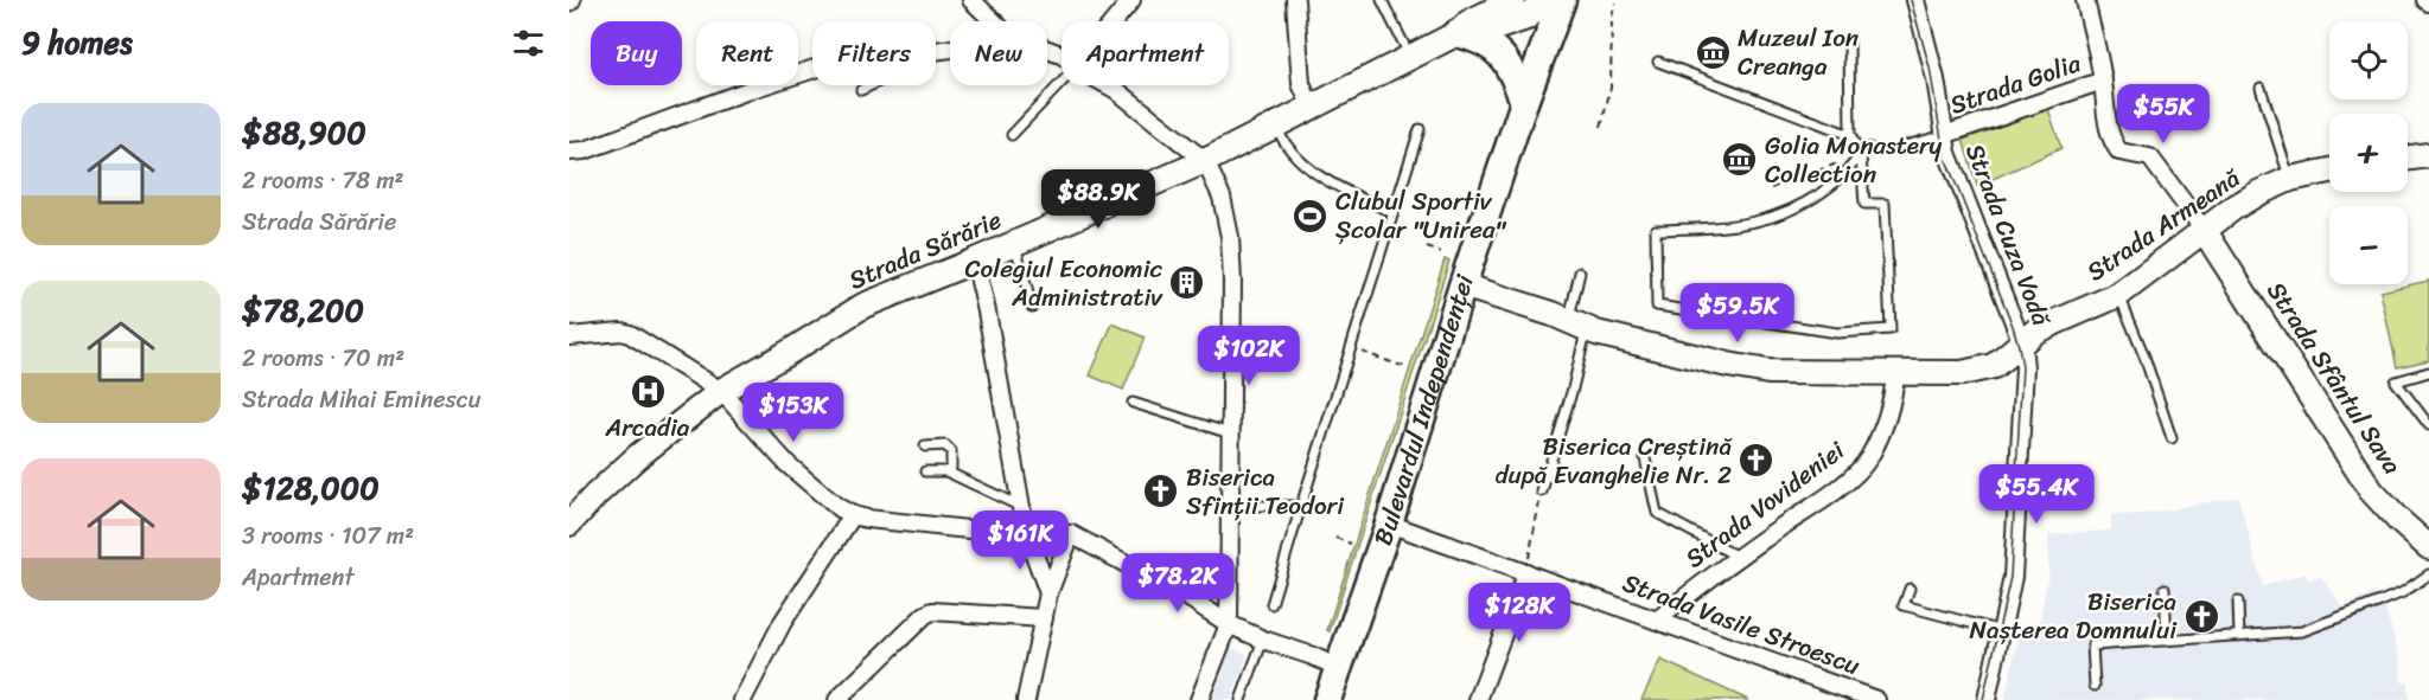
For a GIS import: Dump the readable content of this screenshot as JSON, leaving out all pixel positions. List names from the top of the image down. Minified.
{"streets":{"main road":["Bulevardul Independenței"],"street":["Strada Golia","Strada Armeană","Strada Cuza Vodă","Strada Sărărie","Strada Sfântul Sava","Strada Vovideniei","Strada Vasile Stroescu"]},"crossings":[["Strada Golia","Strada Cuza Vodă"],["Strada Armeană","Strada Cuza Vodă"],["Strada Armeană","Strada Sfântul Sava"],["Strada Armeană","Bulevardul Independenței"],["Strada Armeană","Strada Vovideniei"],["Bulevardul Independenței","Strada Vasile Stroescu"],["Strada Vovideniei","Strada Vasile Stroescu"]],"places":{"museum":["Muzeul Ion Creanga","Golia Monastery Collection"],"sports":["Clubul Sportiv Școlar \"Unirea\""],"building":["Colegiul Economic Administrativ"],"hospital":["Arcadia"],"church":["Biserica Creștină după Evanghelie Nr. 2","Biserica Sfinții Teodori","Biserica Nașterea Domnului"]},"page":{"heading":"9 homes","map_buttons":["+","−"],"chip":["Buy","Rent","Filters","New","Apartment"],"price":["$55K","$88.9K","$59.5K","$102K","$153K","$55.4K","$161K","$78.2K","$128K"],"list":[{"name":"$88,900","note":"2 rooms · 78 m² · Strada Sărărie"},{"name":"$78,200","note":"2 rooms · 70 m² · Strada Mihai Eminescu"},{"name":"$128,000","note":"3 rooms · 107 m² · Apartment"}]}}
